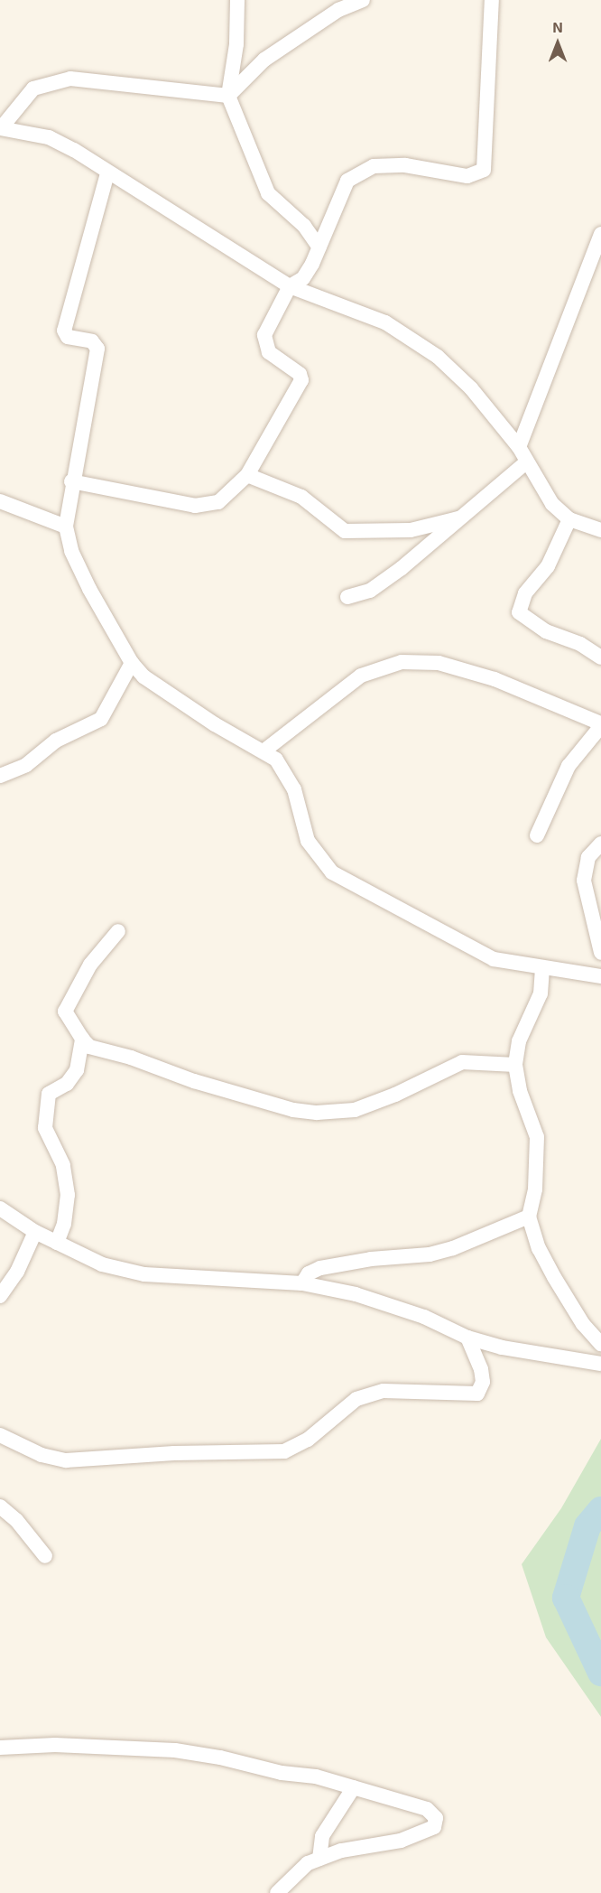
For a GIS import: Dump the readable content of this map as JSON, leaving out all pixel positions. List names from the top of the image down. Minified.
{"north":"top"}
